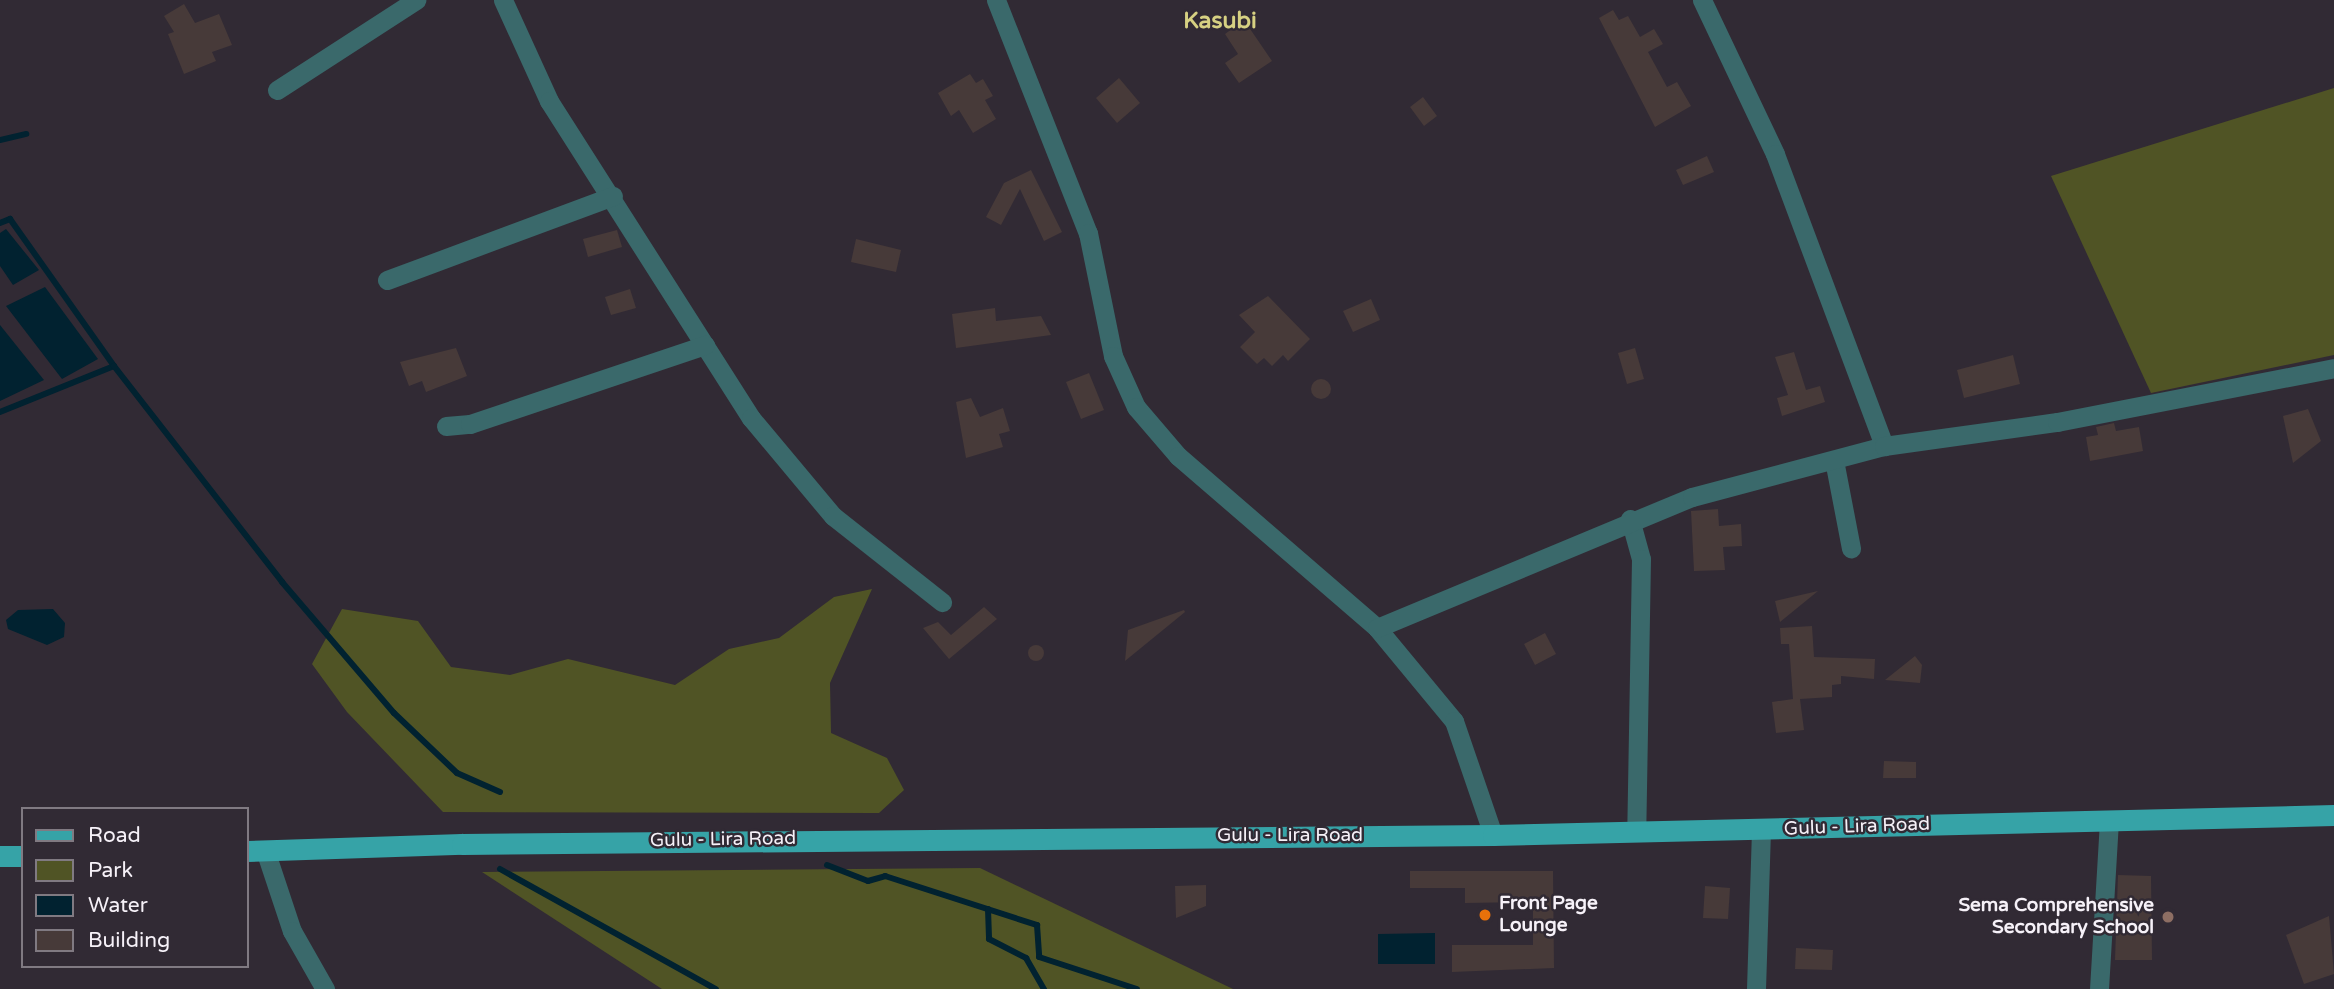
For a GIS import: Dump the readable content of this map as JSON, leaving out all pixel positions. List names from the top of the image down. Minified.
{"streets":{"main road":["Gulu - Lira Road"]},"districts":["Kasubi"],"places":["Front Page Lounge","Sema Comprehensive Secondary School"],"legend":["Road","Park","Water","Building"]}
